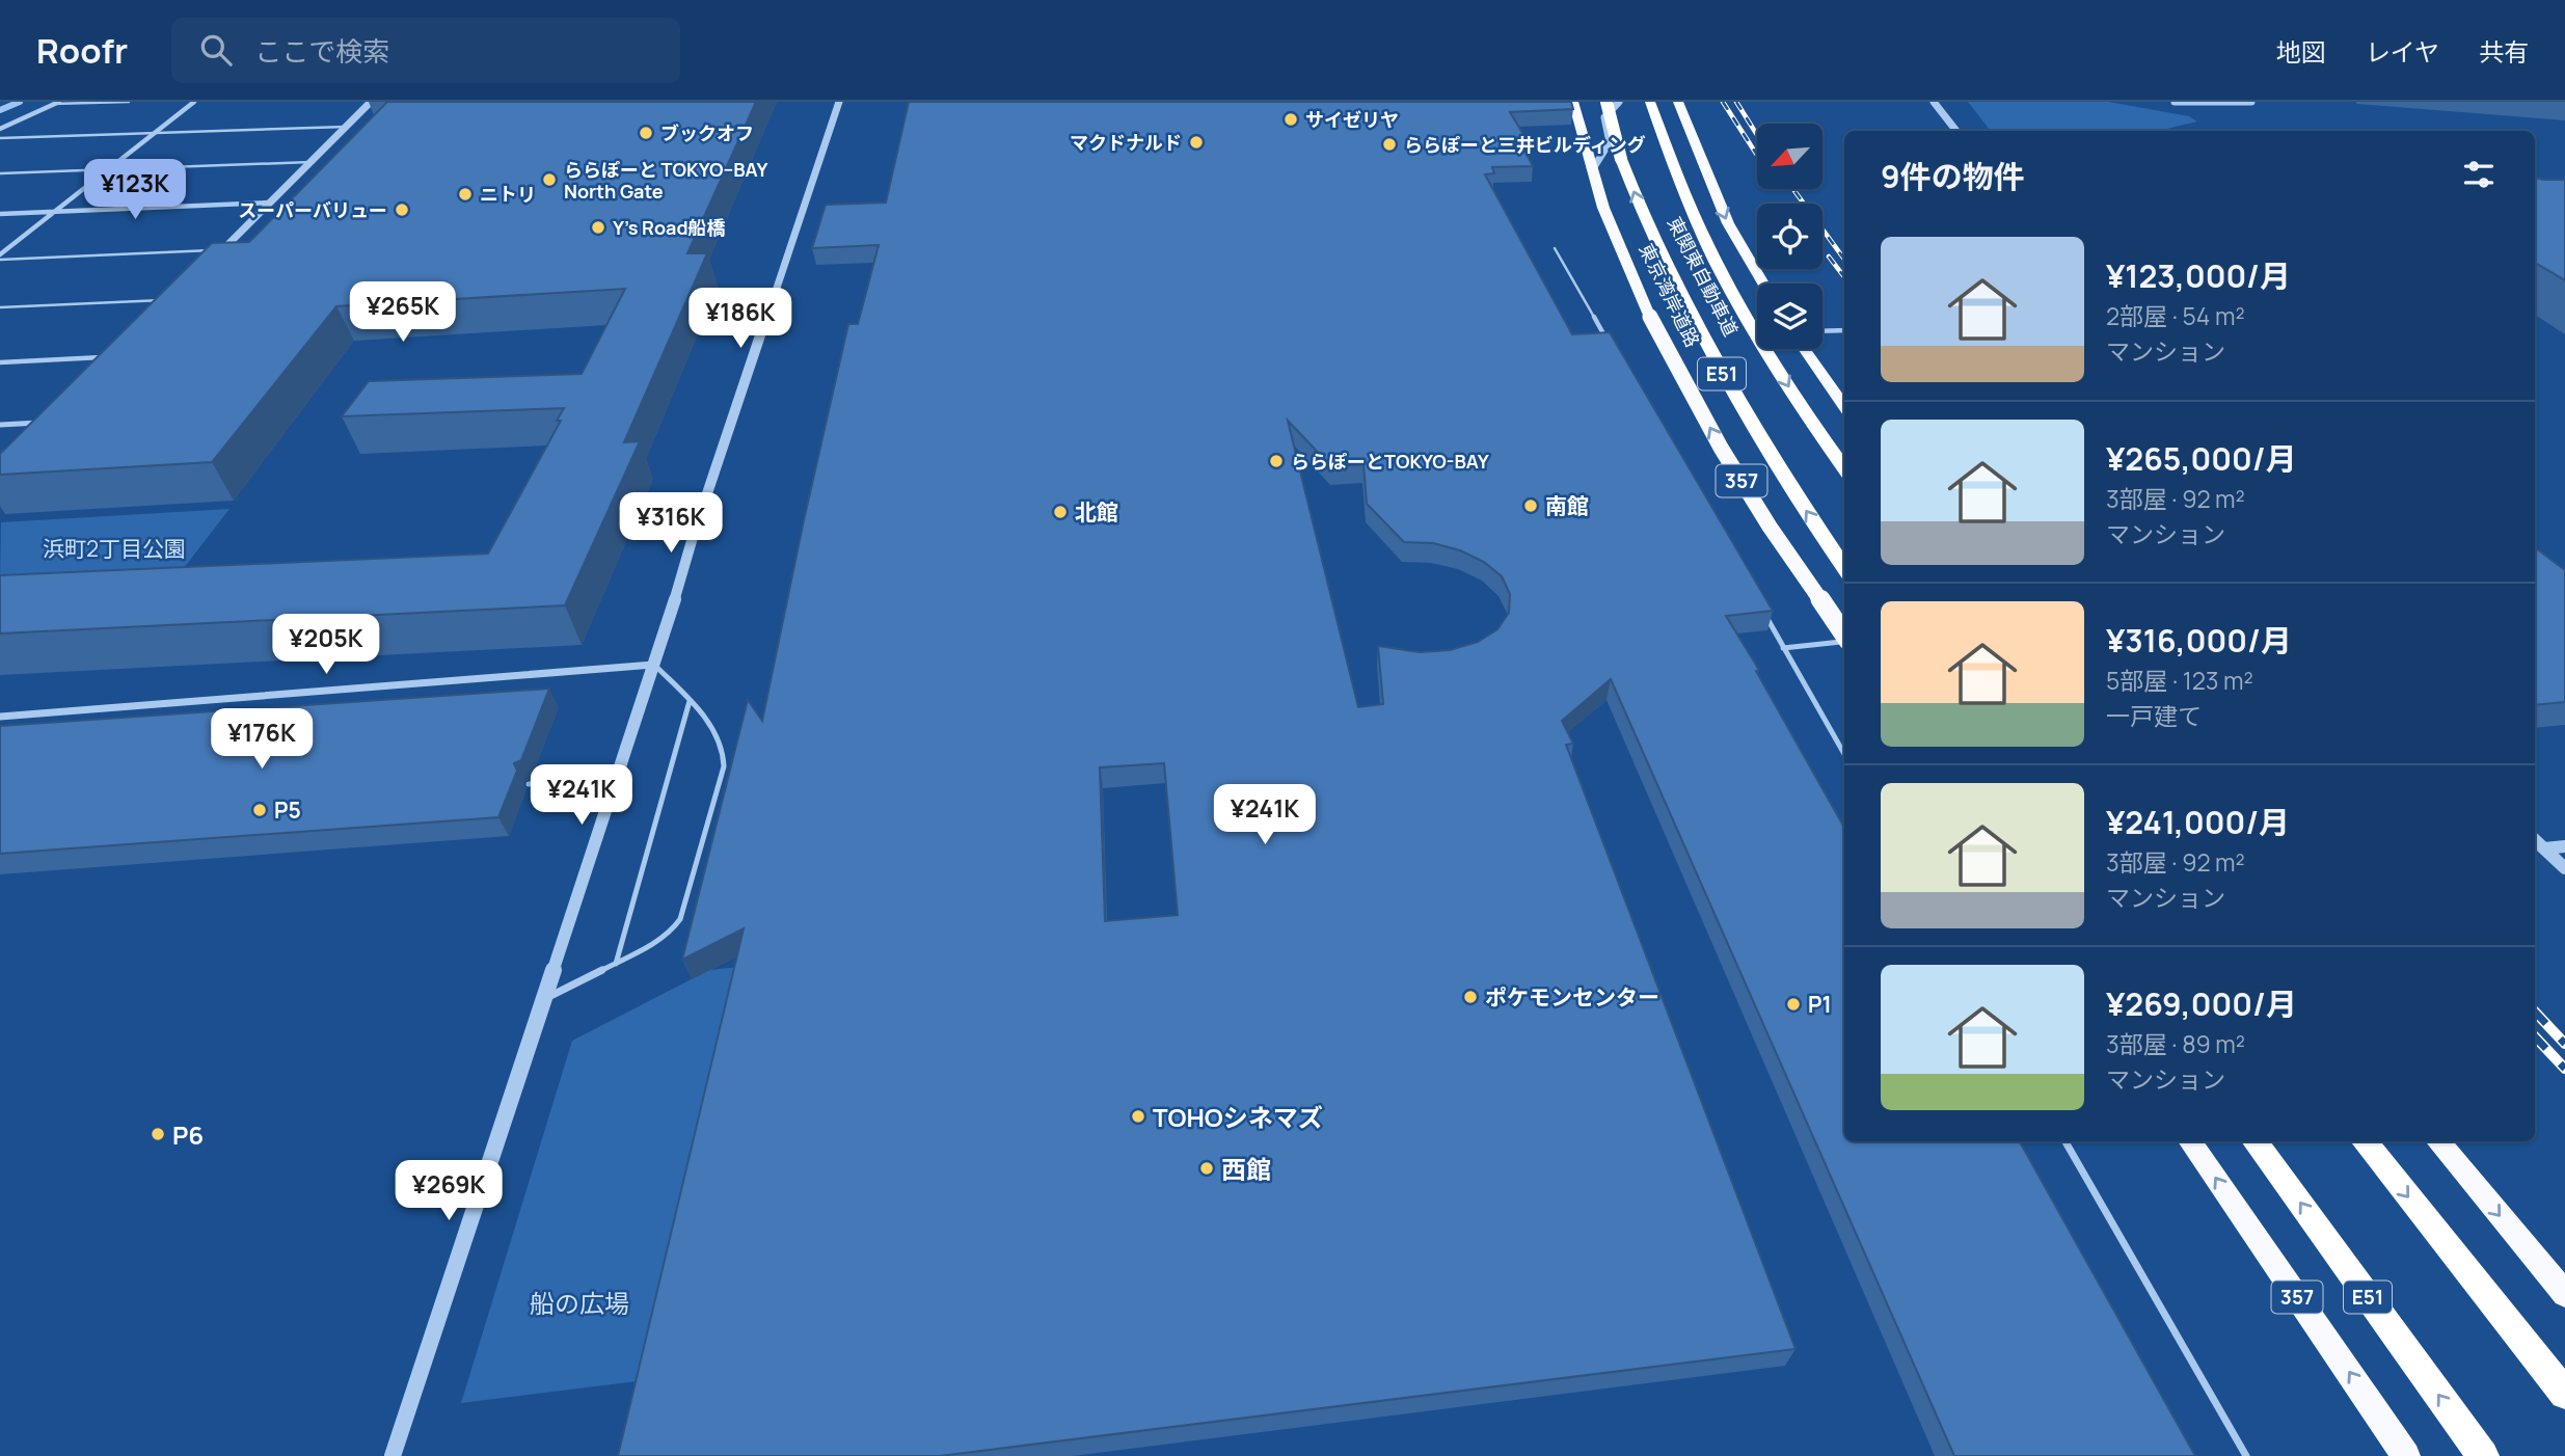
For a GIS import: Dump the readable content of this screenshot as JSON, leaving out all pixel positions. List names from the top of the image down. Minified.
{"streets":{"highway":["東関東自動車道","東京湾岸道路","E51","357"]},"parks":["浜町2丁目公園","船の広場"],"places":["サイゼリヤ","ブックオフ","マクドナルド","ららぽーと三井ビルディング","ららぽーと TOKYO−BAY North Gate","ニトリ","スーパーバリュー","Y's Road船橋","ららぽーとTOKYO-BAY","南館","北館","P5","ポケモンセンター","P1","TOHOシネマズ","P6","西館"],"north":"bottom left","page":{"header":"Roofr","search":"ここで検索","nav":["地図","レイヤ","共有"],"heading":"9件の物件","price":["¥123K","¥265K","¥186K","¥316K","¥205K","¥176K","¥241K","¥241K","¥269K"],"list":[{"name":"¥123,000/月","note":"2部屋 · 54 m² · マンション"},{"name":"¥265,000/月","note":"3部屋 · 92 m² · マンション"},{"name":"¥316,000/月","note":"5部屋 · 123 m² · 一戸建て"},{"name":"¥241,000/月","note":"3部屋 · 92 m² · マンション"},{"name":"¥269,000/月","note":"3部屋 · 89 m² · マンション"}]}}
